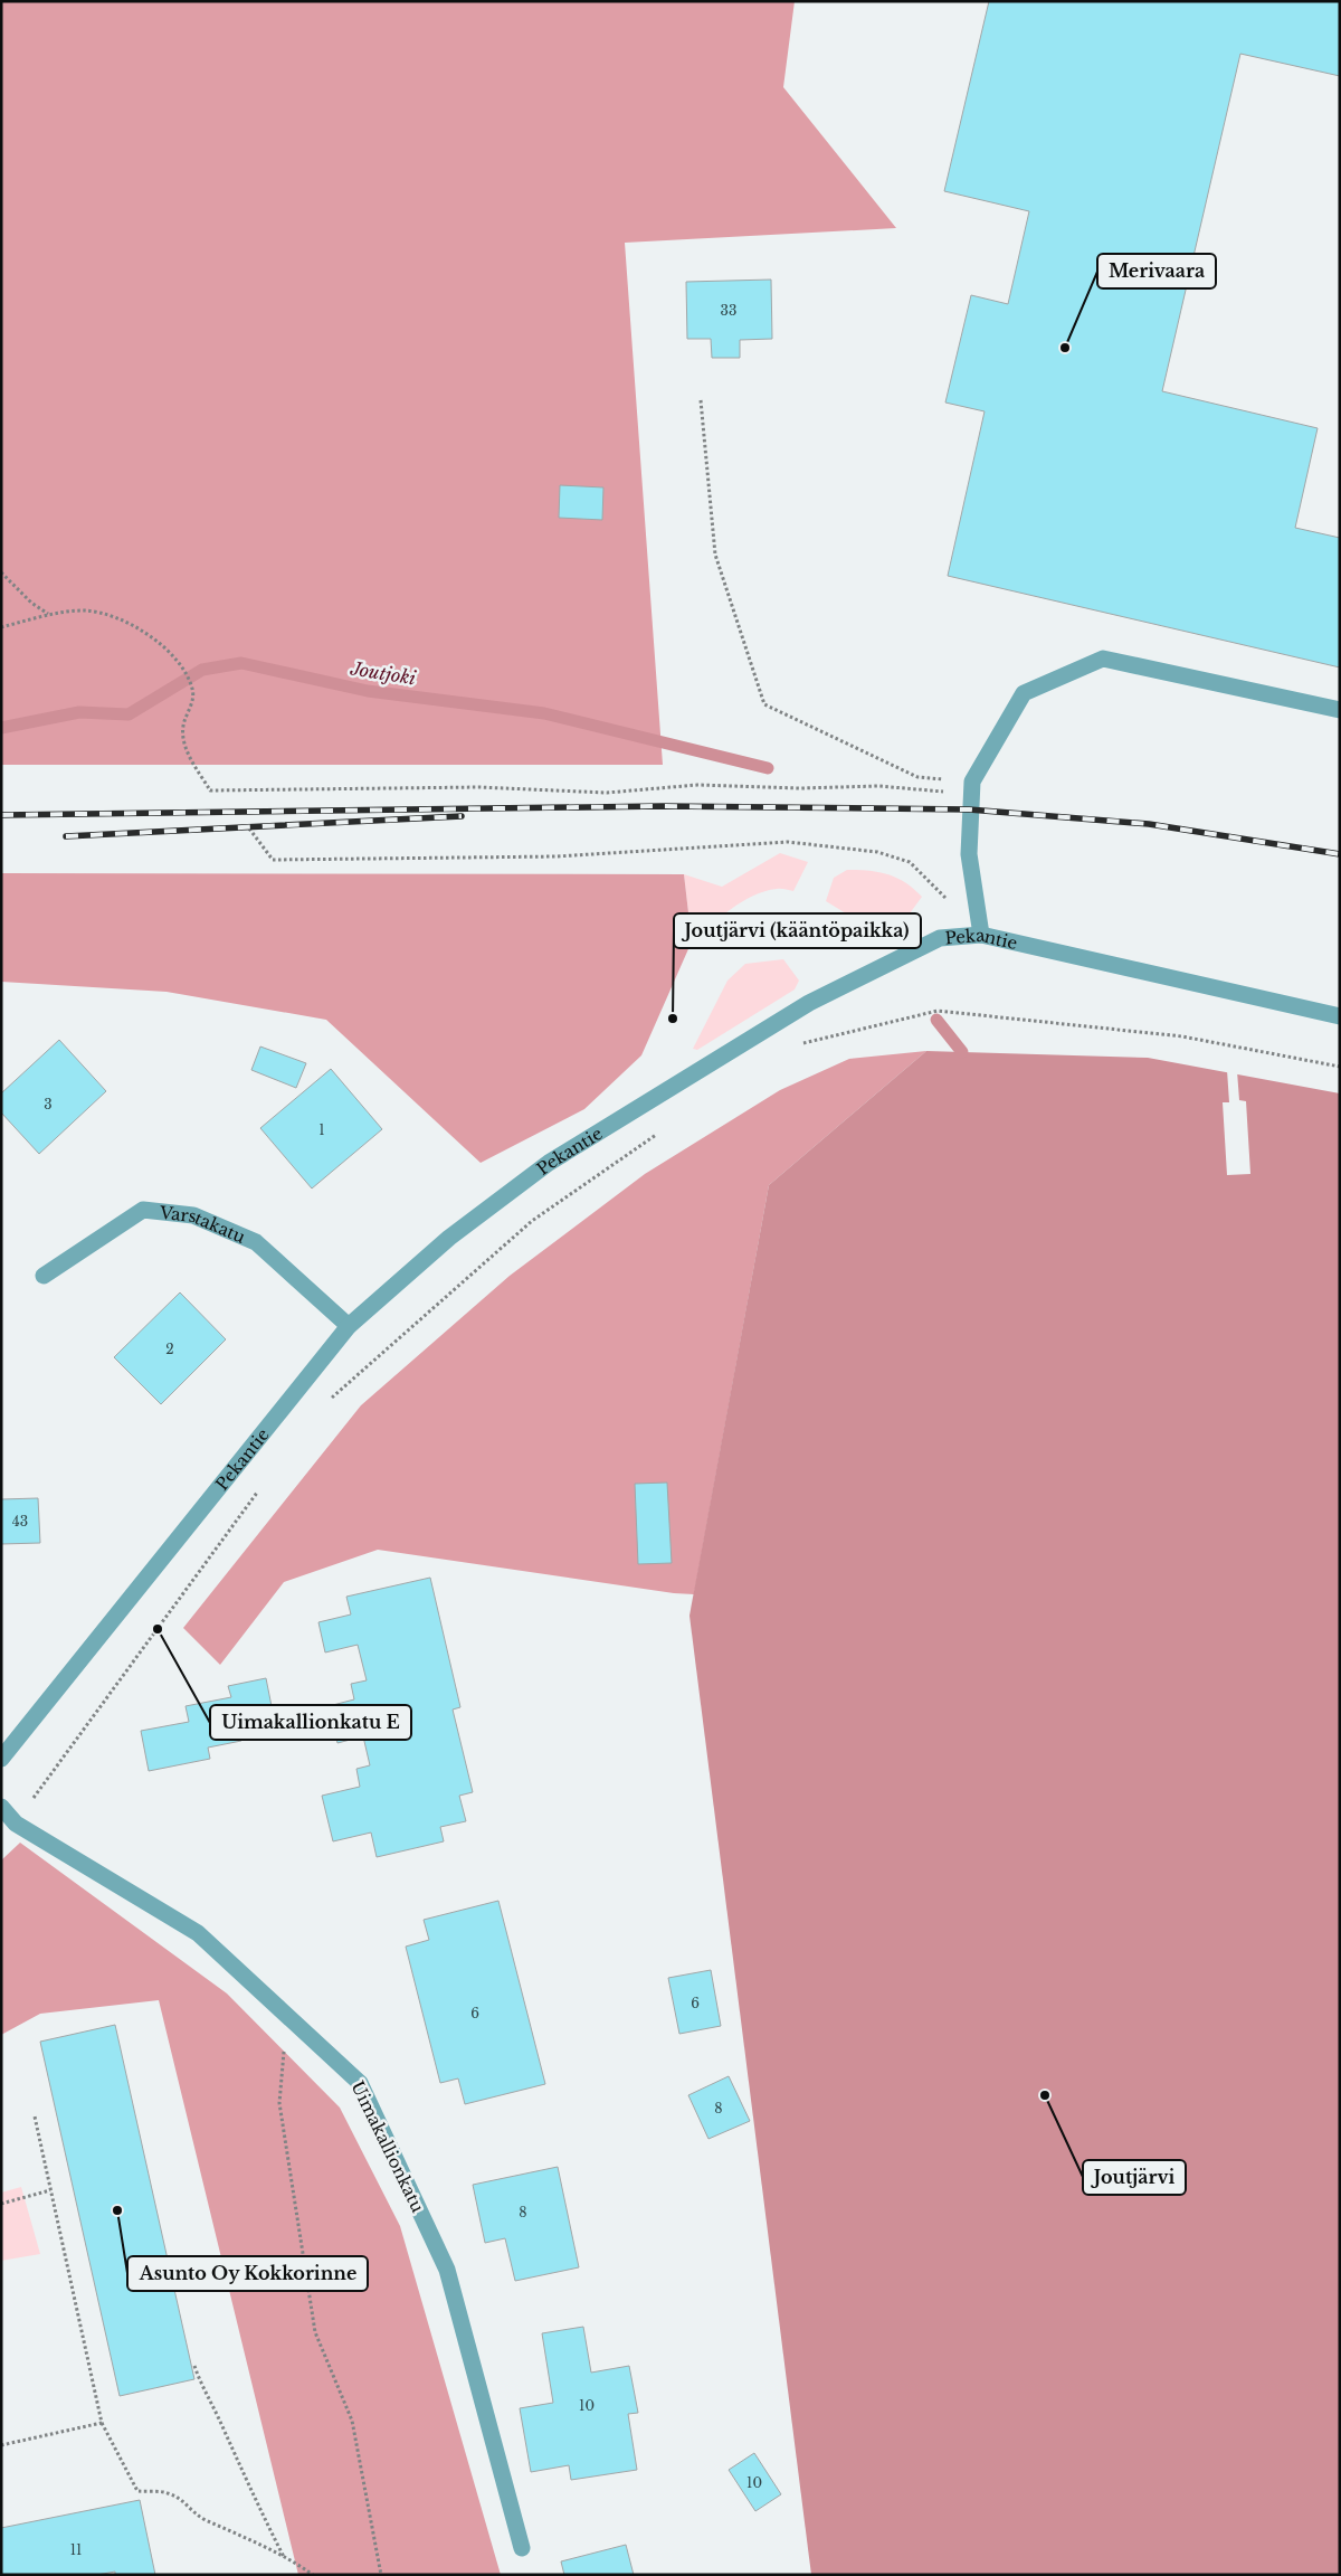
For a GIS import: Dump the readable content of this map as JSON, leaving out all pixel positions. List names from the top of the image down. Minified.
{"streets":{"street":["Pekantie","Varstakatu","Uimakallionkatu"]},"crossings":[["Pekantie","Varstakatu"]],"water":["Joutjoki"],"places":["Merivaara","Joutjärvi (kääntöpaikka)","Uimakallionkatu E","Joutjärvi","Asunto Oy Kokkorinne"],"house_numbers":["33","3","1","2","43","6","6","8","8","10","10","11"]}
